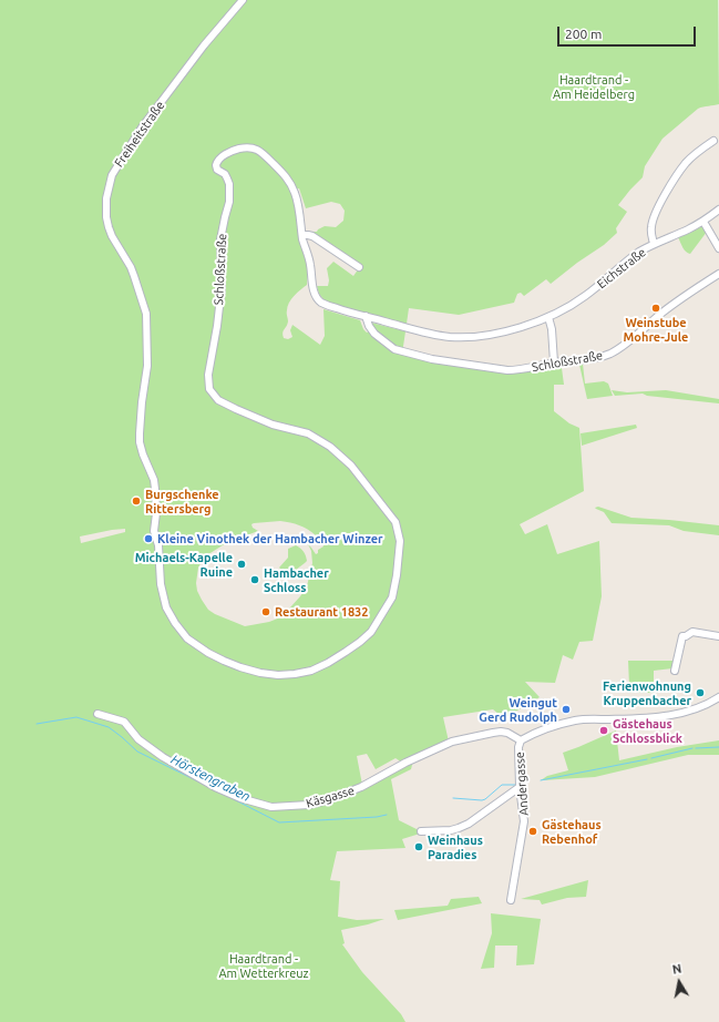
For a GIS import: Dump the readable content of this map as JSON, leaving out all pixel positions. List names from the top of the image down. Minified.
{"streets":{"street":["Freiheitstraße","Eichstraße","Schloßstraße","Andergasse","Käsgasse"]},"crossings":[["Freiheitstraße","Schloßstraße"],["Eichstraße","Schloßstraße"],["Andergasse","Käsgasse"]],"water":["Hörstengraben"],"parks":["Haardtrand - Am Heidelberg","Haardtrand - Am Wetterkreuz"],"places":["Weinstube Mohre-Jule","Burgschenke Rittersberg","Kleine Vinothek der Hambacher Winzer","Michaels-Kapelle Ruine","Hambacher Schloss","Restaurant 1832","Ferienwohnung Kruppenbacher","Weingut Gerd Rudolph","Gästehaus Schlossblick","Gästehaus Rebenhof","Weinhaus Paradies"],"scale_bar":"200 m","north":"top"}
